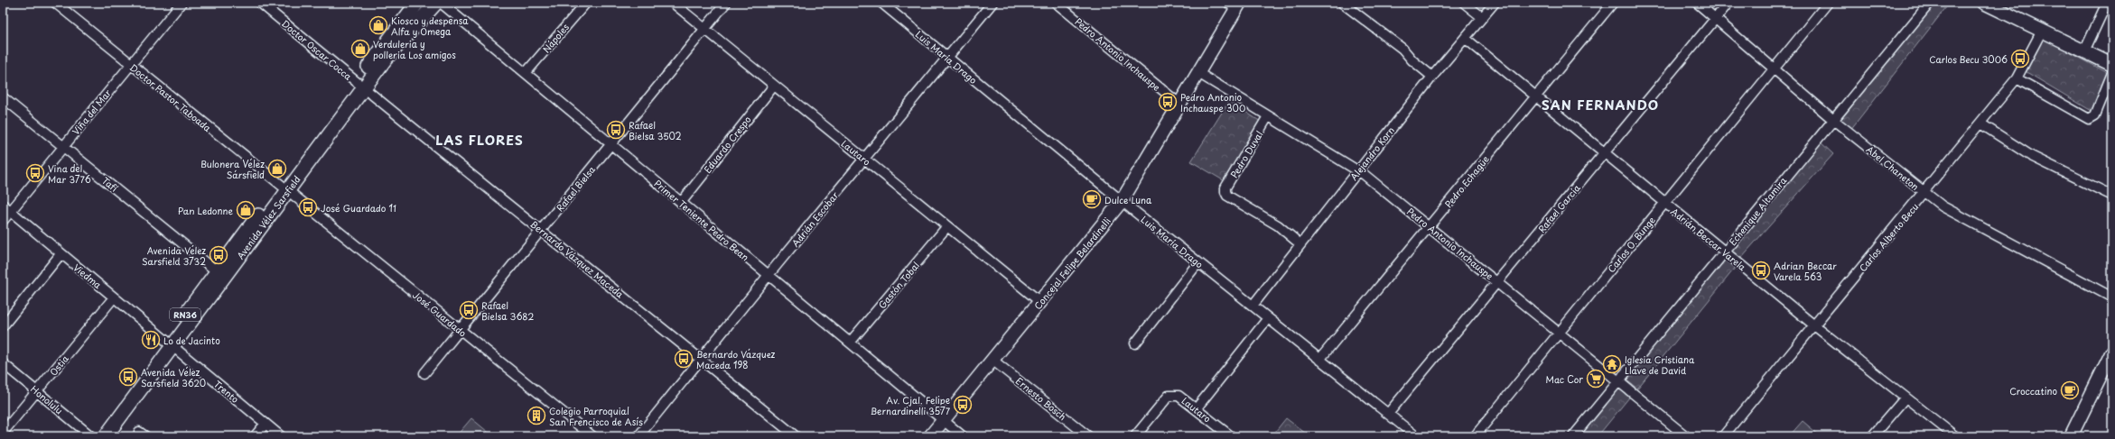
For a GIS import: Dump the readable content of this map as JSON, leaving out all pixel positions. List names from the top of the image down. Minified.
{"streets":{"main road":["Avenida Vélez Sarsfield","Concejal Felipe Belardinelli","RN36"],"street":["Nápoles","Doctor Oscar Cocca","Pedro Antonio Inchauspe","Luis María Drago","Doctor Pastor Taboada","Viña del Mar","Eduardo Crespo","Lautaro","Alejandro Korn","Pedro Duval","Abel Chaneton","Pedro Echagüe","Tafí","Rafael Bielsa","Rafael García","Echenique Altamira","Adrián Escobar","Primer Teniente Pedro Bean","Carlos Alberto Becu","Adrián Beccar Varela","Carlos O. Bunge","Bernardo Vázquez Maceda","Viedma","Gastón Tobal","José Guardado","Ostia","Trento","Ernesto Bosch","Honolulu"]},"crossings":[["Nápoles","Primer Teniente Pedro Bean"],["Doctor Oscar Cocca","Avenida Vélez Sarsfield"],["Doctor Oscar Cocca","Bernardo Vázquez Maceda"],["Pedro Antonio Inchauspe","Alejandro Korn"],["Pedro Antonio Inchauspe","Pedro Duval"],["Pedro Antonio Inchauspe","Pedro Echagüe"],["Pedro Antonio Inchauspe","Rafael García"],["Pedro Antonio Inchauspe","Echenique Altamira"],["Pedro Antonio Inchauspe","Carlos O. Bunge"],["Pedro Antonio Inchauspe","Concejal Felipe Belardinelli"],["Luis María Drago","Alejandro Korn"],["Luis María Drago","Pedro Echagüe"],["Luis María Drago","Rafael García"],["Luis María Drago","Adrián Escobar"],["Luis María Drago","Concejal Felipe Belardinelli"],["Doctor Pastor Taboada","Viña del Mar"],["Doctor Pastor Taboada","Avenida Vélez Sarsfield"],["Doctor Pastor Taboada","José Guardado"],["Viña del Mar","Tafí"],["Viña del Mar","Viedma"],["Eduardo Crespo","Lautaro"],["Eduardo Crespo","Primer Teniente Pedro Bean"],["Lautaro","Rafael Bielsa"],["Lautaro","Adrián Escobar"],["Lautaro","Concejal Felipe Belardinelli"],["Lautaro","Gastón Tobal"],["Alejandro Korn","Pedro Duval"],["Alejandro Korn","Adrián Beccar Varela"],["Abel Chaneton","Rafael García"],["Abel Chaneton","Echenique Altamira"],["Abel Chaneton","Carlos Alberto Becu"],["Abel Chaneton","Carlos O. Bunge"],["Pedro Echagüe","Adrián Beccar Varela"],["Tafí","Avenida Vélez Sarsfield"],["Rafael Bielsa","Primer Teniente Pedro Bean"],["Rafael Bielsa","Bernardo Vázquez Maceda"],["Rafael Bielsa","José Guardado"],["Rafael García","Adrián Beccar Varela"],["Echenique Altamira","Adrián Beccar Varela"],["Avenida Vélez Sarsfield","Bernardo Vázquez Maceda"],["Avenida Vélez Sarsfield","Viedma"],["Avenida Vélez Sarsfield","José Guardado"],["Avenida Vélez Sarsfield","Trento"],["Adrián Escobar","Primer Teniente Pedro Bean"],["Adrián Escobar","Bernardo Vázquez Maceda"],["Primer Teniente Pedro Bean","Concejal Felipe Belardinelli"],["Primer Teniente Pedro Bean","Gastón Tobal"],["Carlos Alberto Becu","Adrián Beccar Varela"],["Adrián Beccar Varela","Carlos O. Bunge"],["Concejal Felipe Belardinelli","Ernesto Bosch"],["Viedma","Ostia"],["Viedma","Trento"],["Ostia","Honolulu"]],"districts":["SAN FERNANDO","LAS FLORES"],"places":{"shop":["Kiosco y despensa Alfa y Omega","Verduleria y polleria Los amigos","Bulonera Vélez Sársfield","Pan Ledonne"],"bus stop":["Carlos Becu 3006","Pedro Antonio Inchauspe 300","Rafael Bielsa 3502","Vina del Mar 3776","José Guardado 11","Avenida Vélez Sarsfield 3732","Adrian Beccar Varela 563","Rafael Bielsa 3682","Bernardo Vázquez Maceda 198","Avenida Vélez Sarsfield 3620","Av. Cjal. Felipe Bernardinelli 3577"],"cafe":["Dulce Luna","Croccatino"],"restaurant":["Lo de Jacinto"],"temple":["Iglesia Cristiana Llave de David"],"supermarket":["Mac Cor"],"building":["Colegio Parroquial San Frencisco de Asís"]}}
